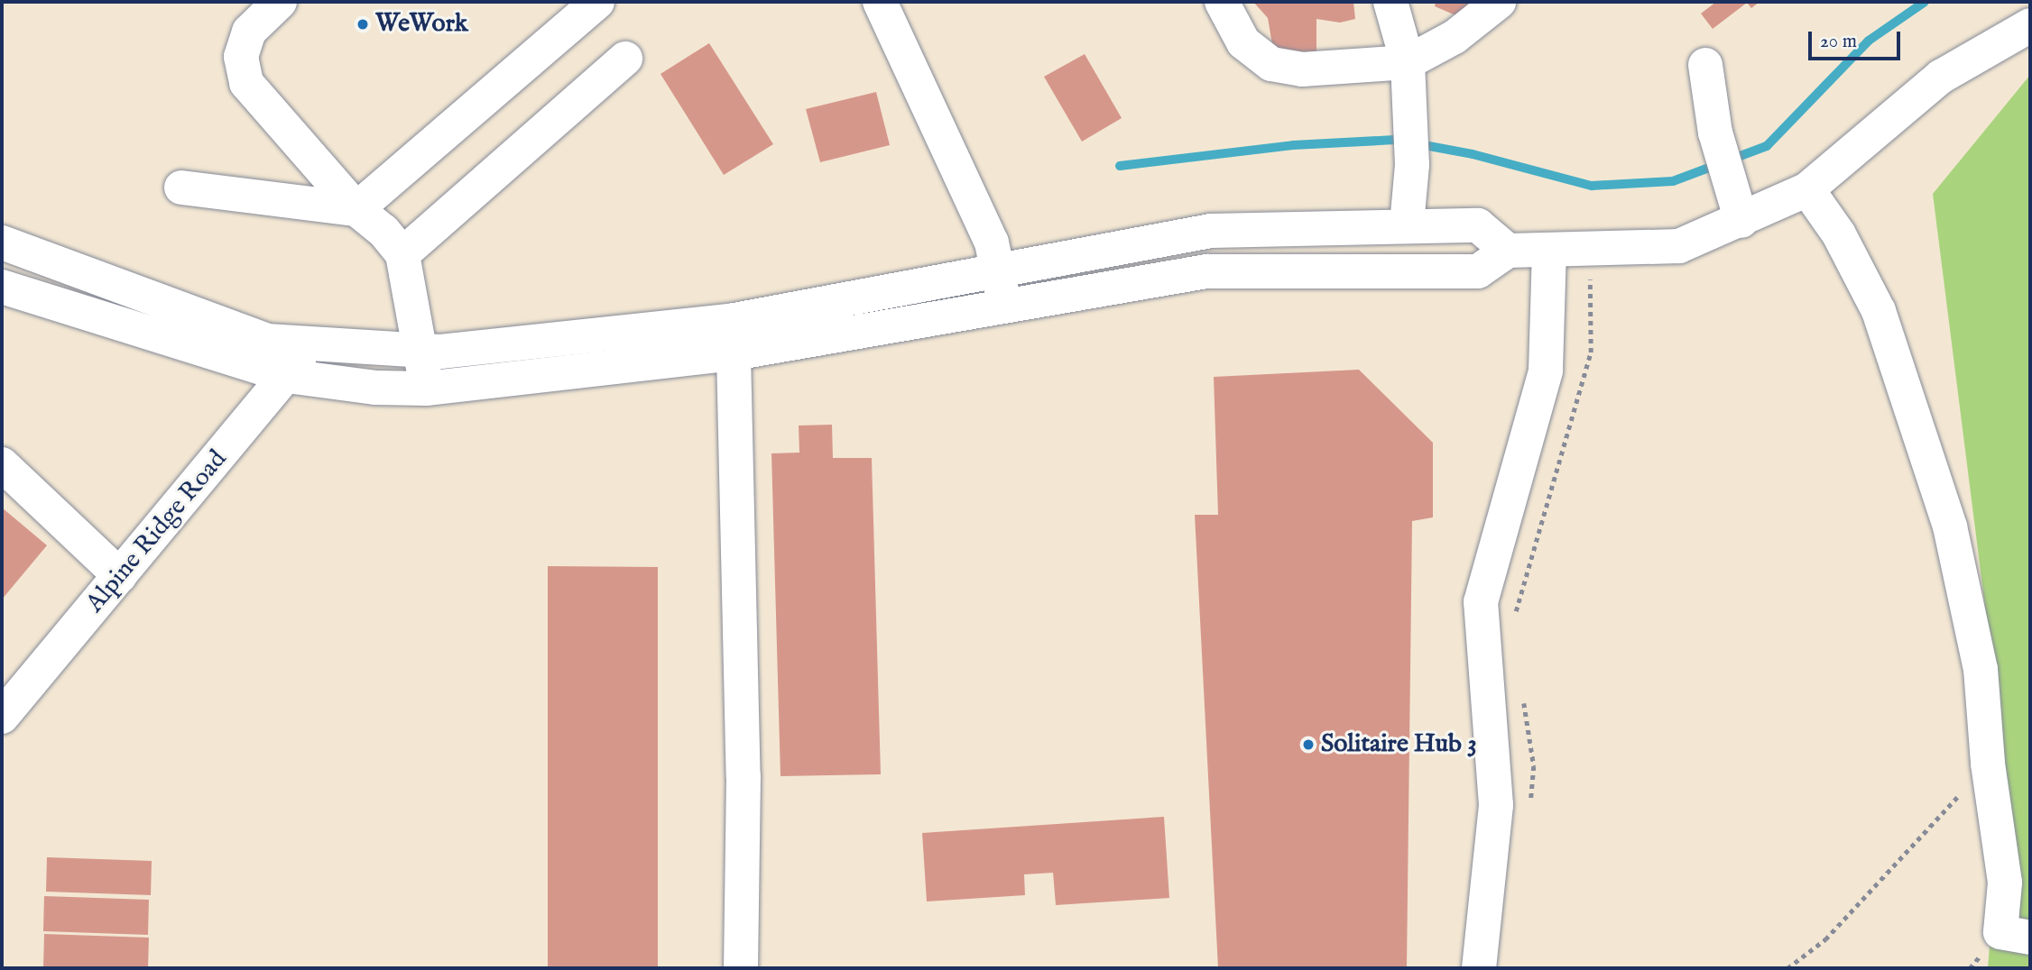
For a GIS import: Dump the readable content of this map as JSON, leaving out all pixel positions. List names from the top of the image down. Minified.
{"streets":{"street":["Alpine Ridge Road"]},"places":["WeWork","Solitaire Hub 3"],"scale_bar":"20 m"}
